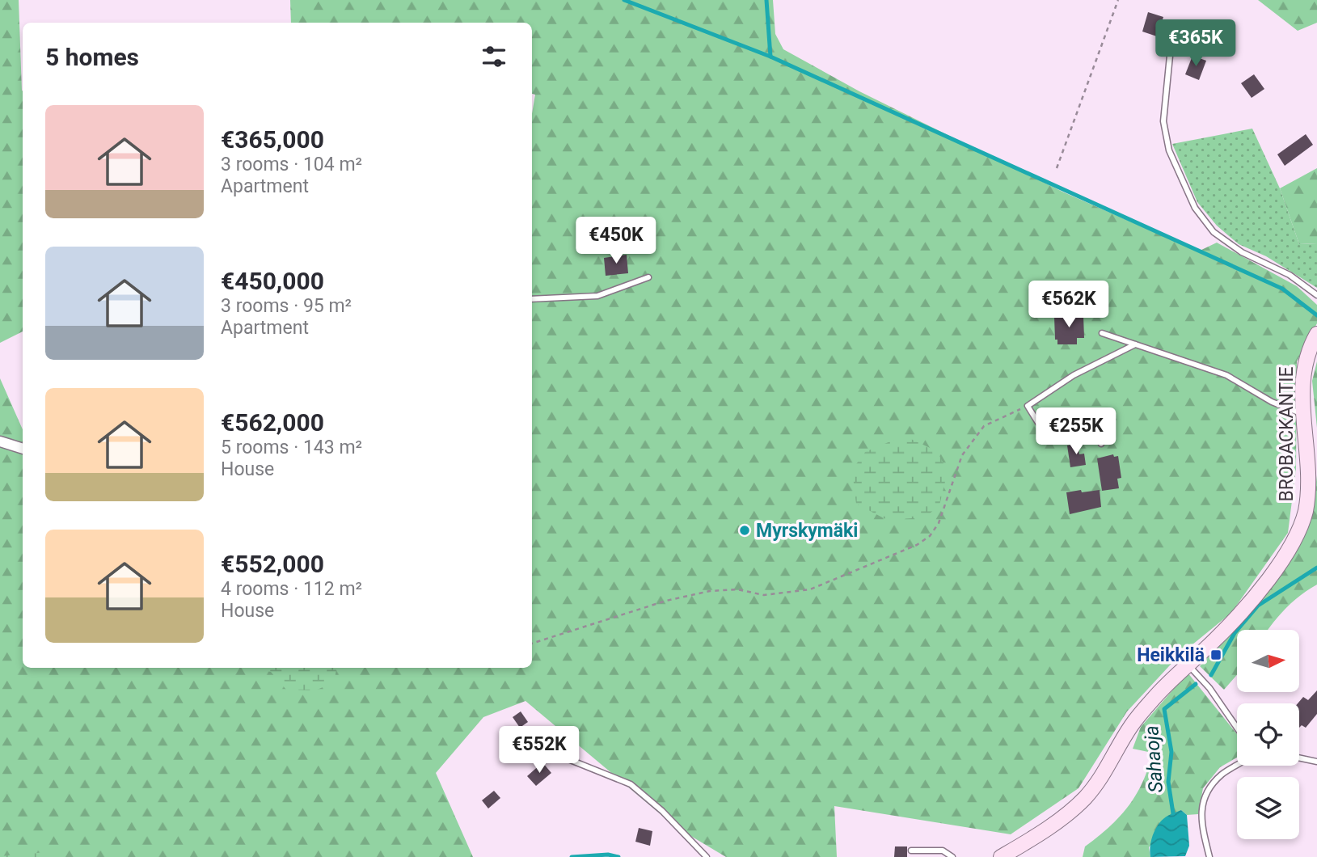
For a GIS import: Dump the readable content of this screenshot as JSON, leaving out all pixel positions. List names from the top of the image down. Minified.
{"streets":{"street":["BROBACKANTIE"]},"water":["Sahaoja"],"places":{"other":["Myrskymäki"],"transit":["Heikkilä"]},"north":"right","page":{"price":["€365K","€450K","€562K","€255K","€552K"],"heading":"5 homes","list":[{"name":"€365,000","note":"3 rooms · 104 m² · Apartment"},{"name":"€450,000","note":"3 rooms · 95 m² · Apartment"},{"name":"€562,000","note":"5 rooms · 143 m² · House"},{"name":"€552,000","note":"4 rooms · 112 m² · House"}]}}
